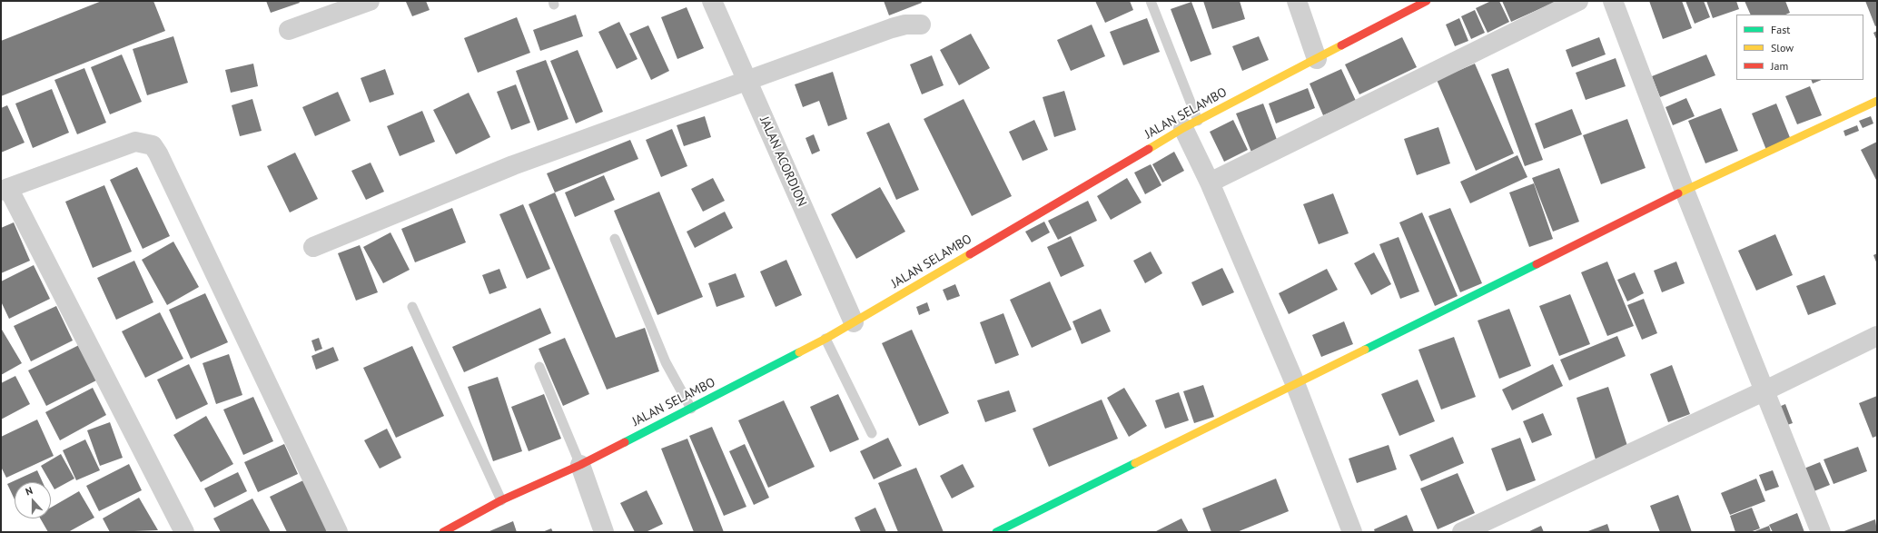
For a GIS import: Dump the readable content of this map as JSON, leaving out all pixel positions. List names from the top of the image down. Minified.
{"streets":{"street":["JALAN SELAMBO","JALAN ACORDION"]},"crossings":[["JALAN SELAMBO","JALAN ACORDION"]],"legend":["Fast","Slow","Jam"],"north":"top"}
